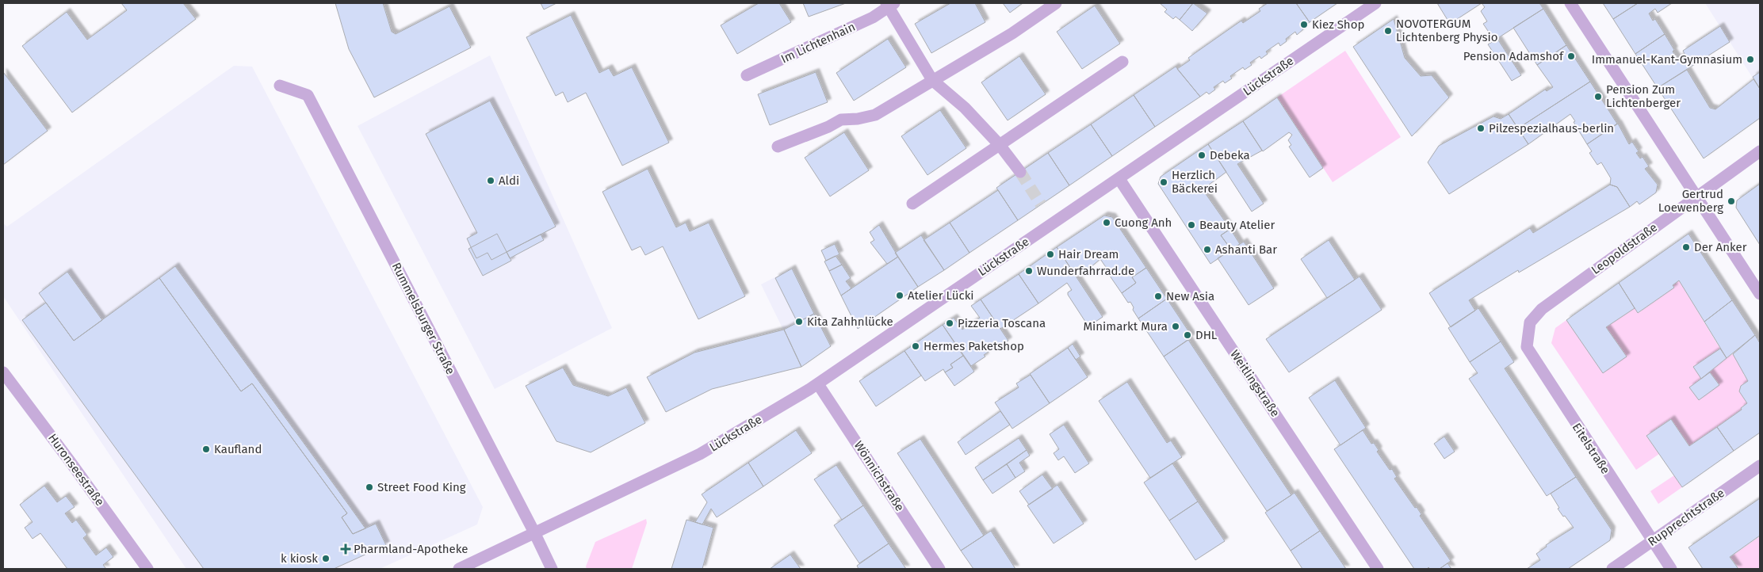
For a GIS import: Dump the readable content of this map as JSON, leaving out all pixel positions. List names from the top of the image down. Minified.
{"streets":{"street":["Im Lichtenhain","Lückstraße","Leopoldstraße","Rummelsburger Straße","Weitlingstraße","Eitelstraße","Huronseestraße","Wönnichstraße","Rupprechtstraße"]},"crossings":[["Lückstraße","Rummelsburger Straße"],["Lückstraße","Weitlingstraße"],["Lückstraße","Wönnichstraße"],["Leopoldstraße","Eitelstraße"],["Eitelstraße","Rupprechtstraße"]],"places":{"other":["Kiez Shop","NOVOTERGUM Lichtenberg Physio","Pension Adamshof","Immanuel-Kant-Gymnasium","Pension Zum Lichtenberger","Pilzespezialhaus-berlin","Debeka","Aldi","Herzlich Bäckerei","Gertrud Loewenberg","Cuong Anh","Beauty Atelier","Der Anker","Ashanti Bar","Hair Dream","Wunderfahrrad.de","Atelier Lücki","New Asia","Kita Zahhnlücke","Pizzeria Toscana","Minimarkt Mura","DHL","Hermes Paketshop","Kaufland","Street Food King","k kiosk"],"health":["Pharmland-Apotheke"]}}
